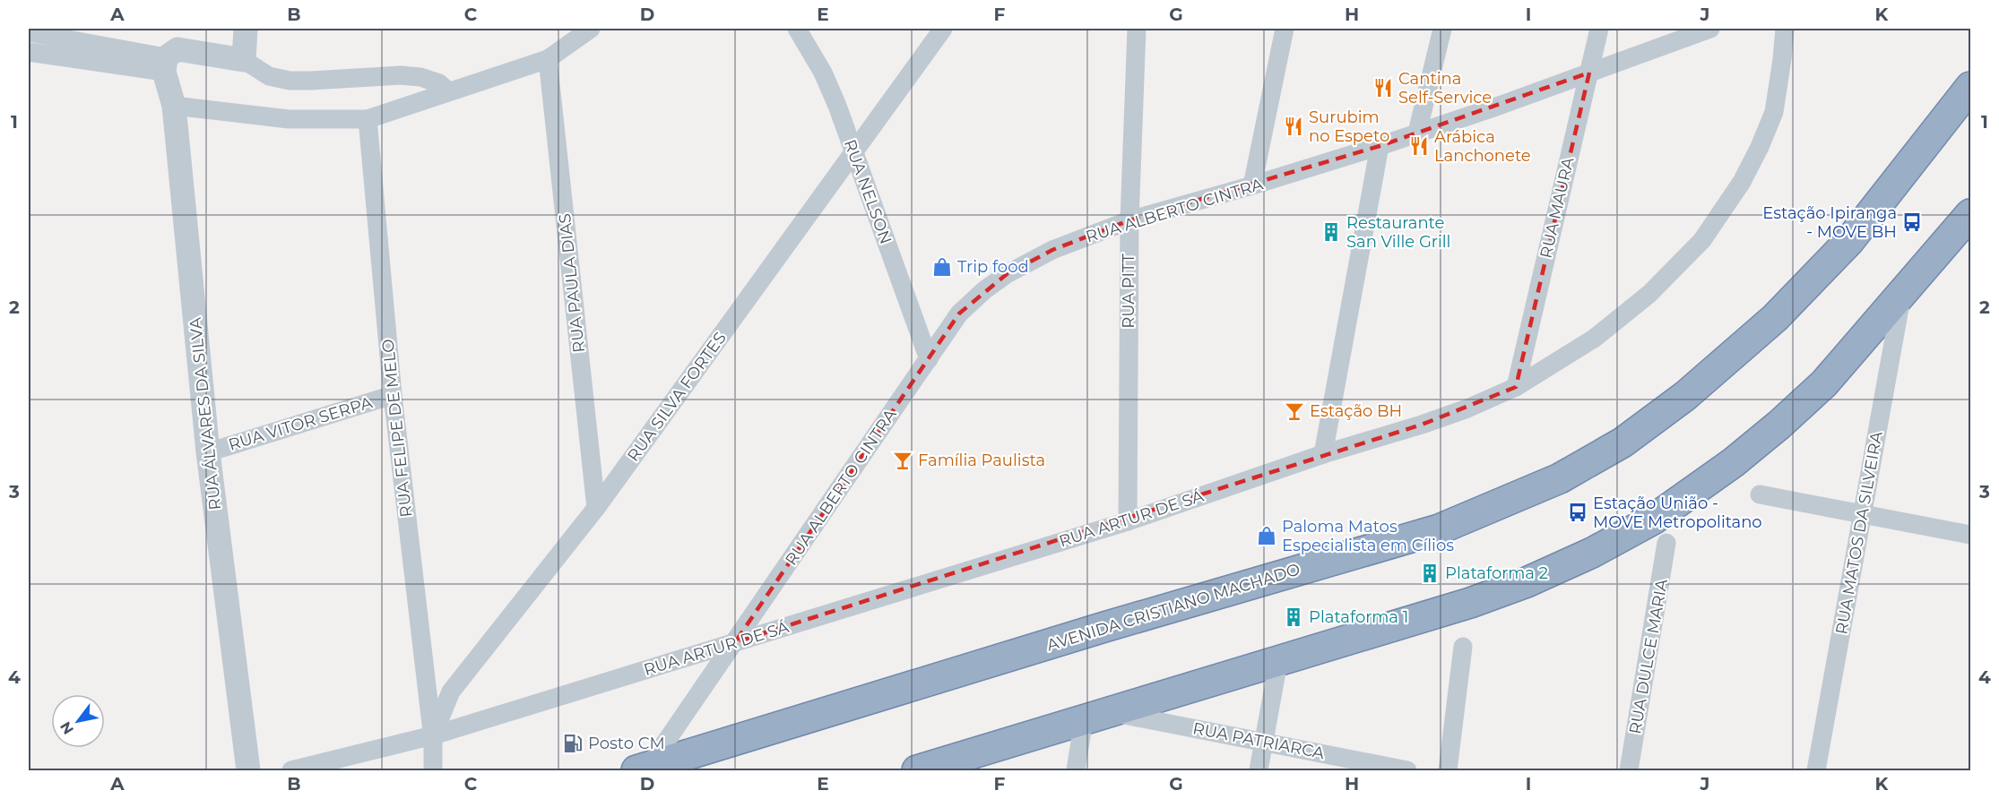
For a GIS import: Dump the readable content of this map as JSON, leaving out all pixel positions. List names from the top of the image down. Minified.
{"streets":{"highway":["AVENIDA CRISTIANO MACHADO"],"street":["RUA NELSON","RUA MAURA","RUA ALBERTO CINTRA","RUA PAULA DIAS","RUA PITT","RUA SILVA FORTES","RUA ÁLVARES DA SILVA","RUA VITOR SERPA","RUA FELIPE DE MELO","RUA ARTUR DE SÁ","RUA MATOS DA SILVEIRA","RUA DULCE MARIA","RUA PATRIARCA"]},"crossings":[["RUA NELSON","RUA ALBERTO CINTRA"],["RUA NELSON","RUA SILVA FORTES"],["RUA MAURA","RUA ALBERTO CINTRA"],["RUA MAURA","RUA ARTUR DE SÁ"],["RUA ALBERTO CINTRA","RUA PITT"],["RUA ALBERTO CINTRA","RUA ARTUR DE SÁ"],["RUA ALBERTO CINTRA","AVENIDA CRISTIANO MACHADO"],["RUA PAULA DIAS","RUA SILVA FORTES"],["RUA PITT","RUA ARTUR DE SÁ"],["RUA SILVA FORTES","RUA FELIPE DE MELO"],["RUA SILVA FORTES","RUA ARTUR DE SÁ"],["RUA ÁLVARES DA SILVA","RUA VITOR SERPA"],["RUA VITOR SERPA","RUA FELIPE DE MELO"],["RUA FELIPE DE MELO","RUA ARTUR DE SÁ"]],"places":{"restaurant":["Cantina Self-Service","Surubim no Espeto","Arábica Lanchonete"],"bus stop":["Estação Ipiranga - MOVE BH","Estação União - MOVE Metropolitano"],"building":["Restaurante San Ville Grill","Plataforma 2","Plataforma 1"],"shop":["Trip food","Paloma Matos Especialista em Cílios"],"bar":["Estação BH","Família Paulista"],"fuel station":["Posto CM"]},"north":"bottom left","grid":{"columns":["A","B","C","D","E","F","G","H","I","J","K"],"rows":["1","2","3","4"]}}
